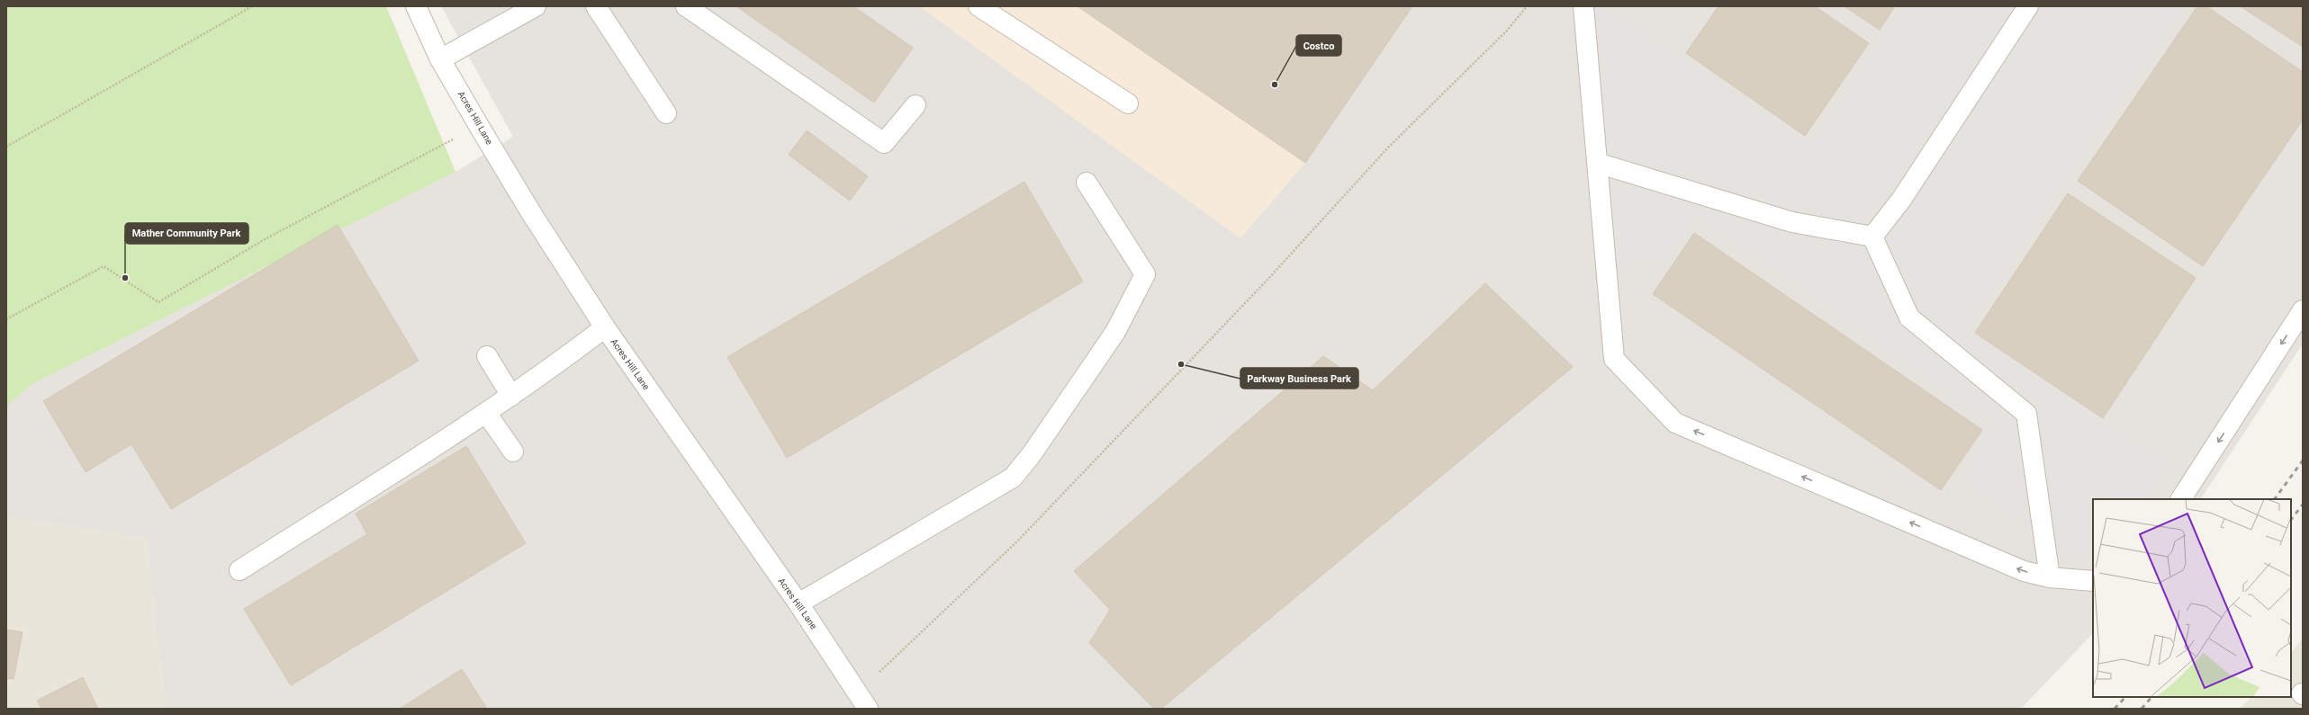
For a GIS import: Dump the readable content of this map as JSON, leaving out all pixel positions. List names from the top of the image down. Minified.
{"streets":{"street":["Acres Hill Lane"]},"places":["Costco","Mather Community Park","Parkway Business Park"]}
